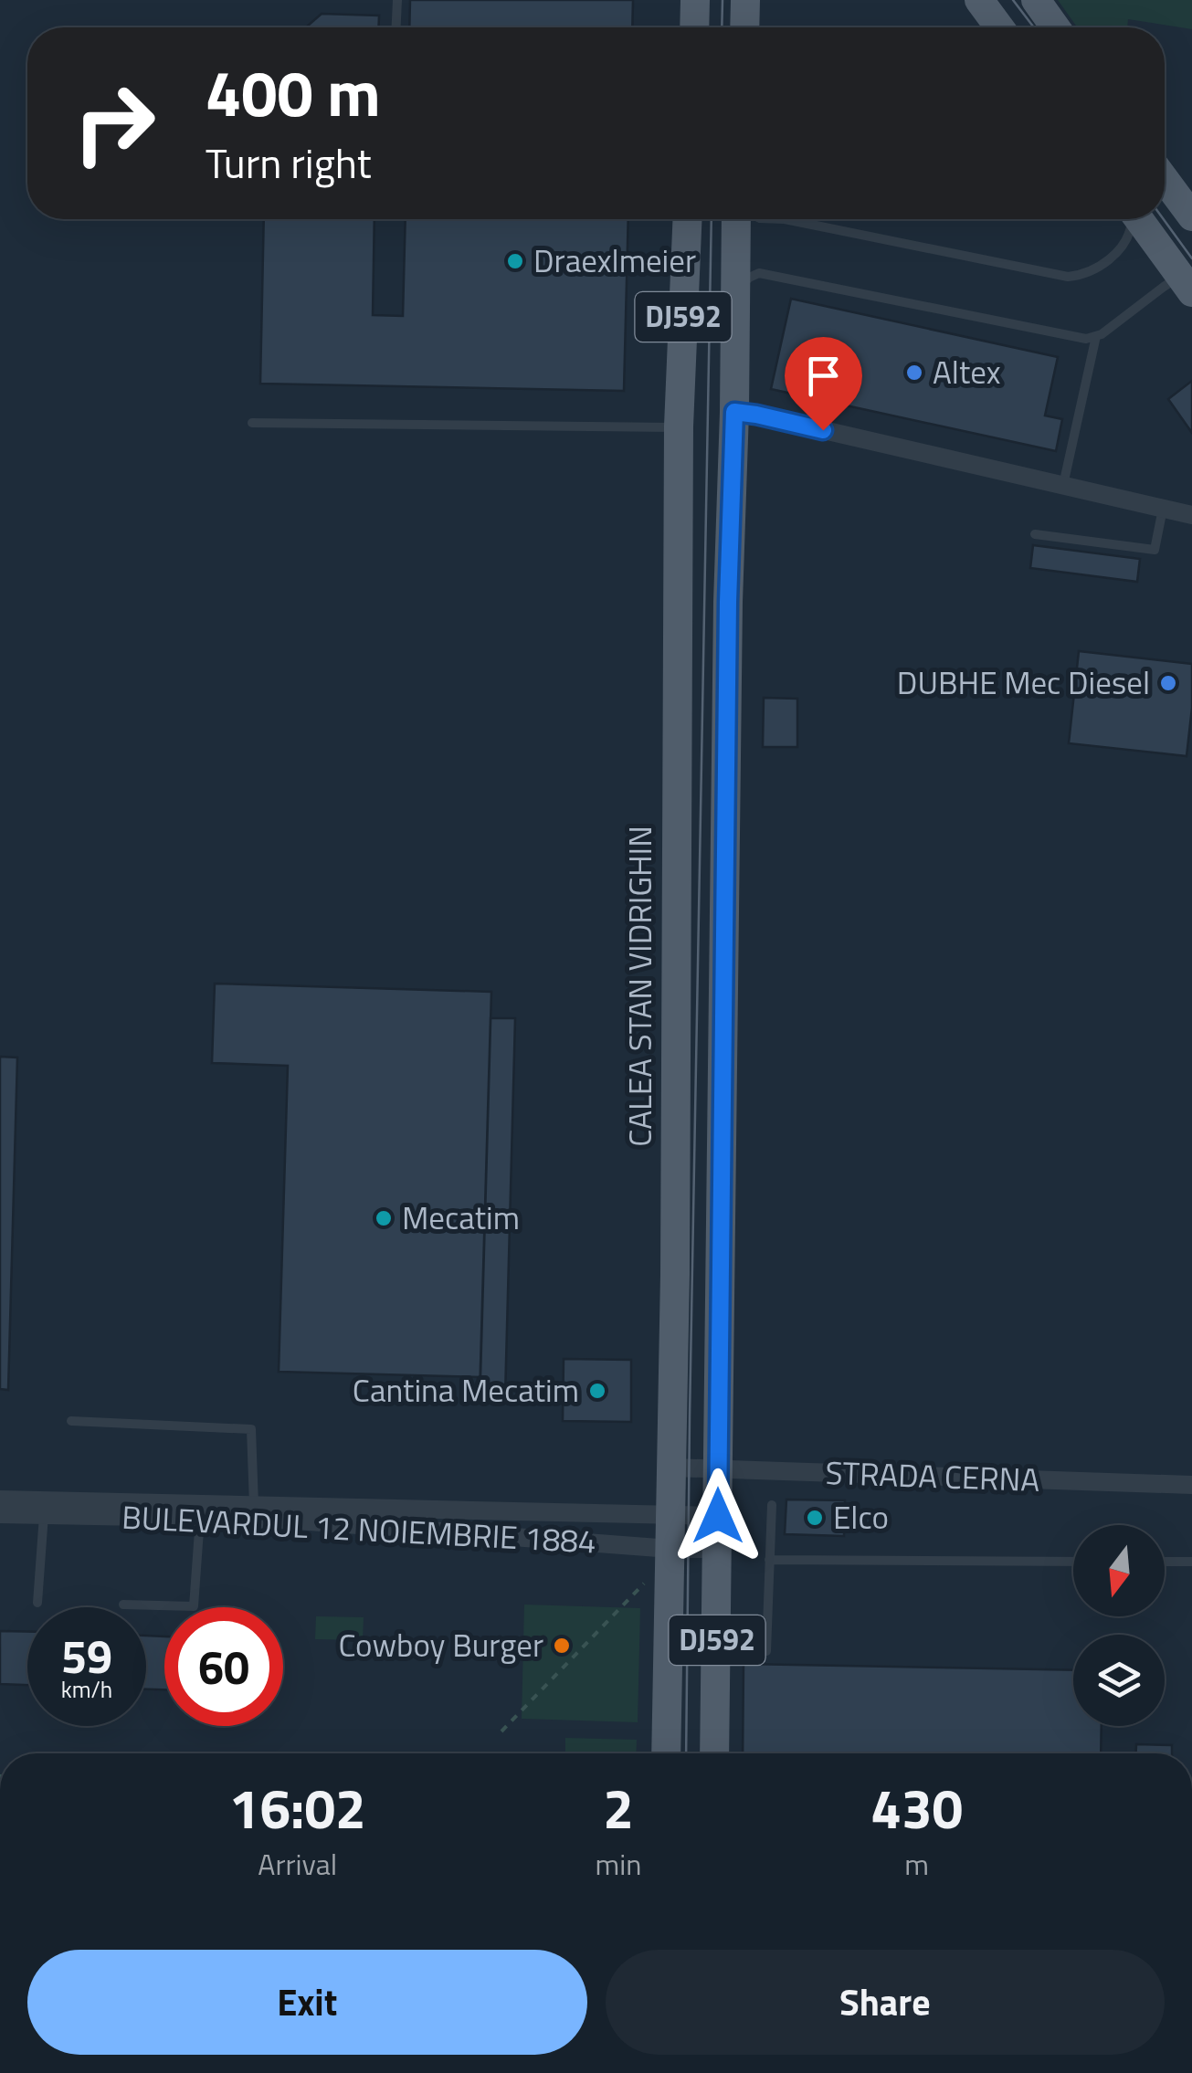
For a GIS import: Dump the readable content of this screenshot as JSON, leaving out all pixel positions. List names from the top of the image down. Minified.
{"streets":{"main road":["DJ592","CALEA STAN VIDRIGHIN"],"street":["STRADA CERNA","BULEVARDUL 12 NOIEMBRIE 1884"]},"crossings":[["DJ592","STRADA CERNA"],["DJ592","BULEVARDUL 12 NOIEMBRIE 1884"],["CALEA STAN VIDRIGHIN","STRADA CERNA"],["CALEA STAN VIDRIGHIN","BULEVARDUL 12 NOIEMBRIE 1884"]],"places":["Draexlmeier","Altex","DUBHE Mec Diesel","Mecatim","Cantina Mecatim","Elco","Cowboy Burger"],"north":"bottom","page":{"turn":["400 m","Turn right"],"speed":"59 km/h","limit":"60","eta":["16:02","Arrival","2","min","430","m"],"buttons":["Exit","Share"]}}
